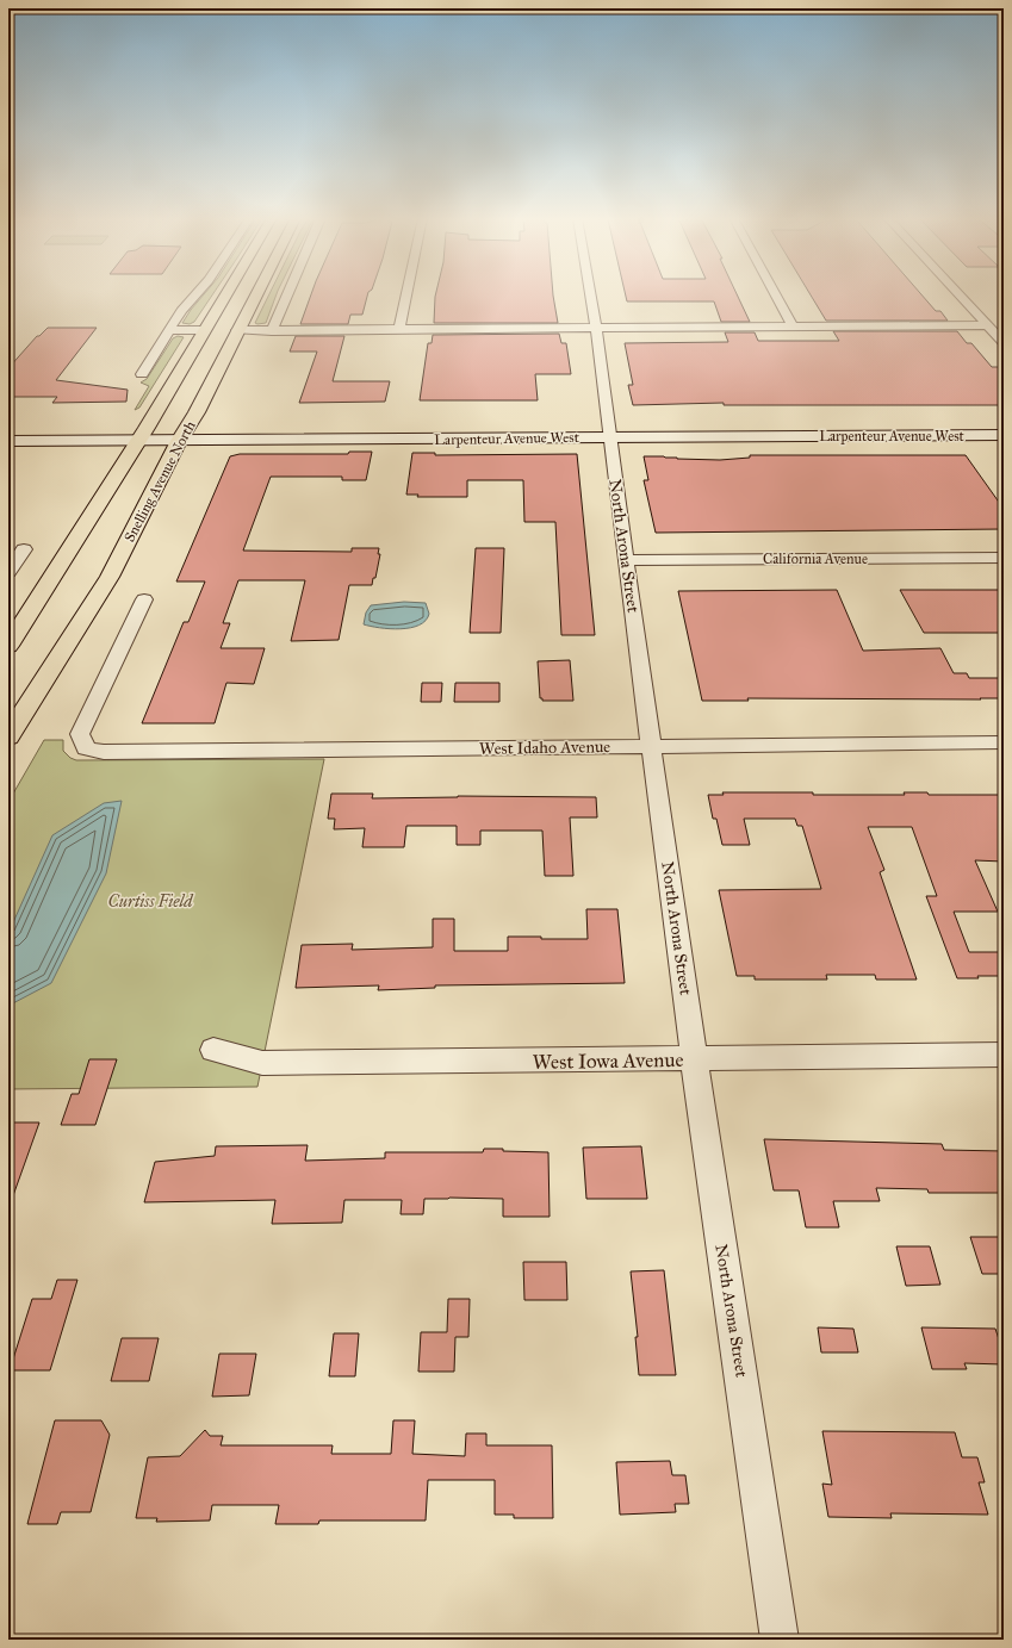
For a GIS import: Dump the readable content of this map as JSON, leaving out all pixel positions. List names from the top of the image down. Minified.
{"streets":{"main road":["Larpenteur Avenue West","Snelling Avenue North"],"street":["North Arona Street","California Avenue","West Idaho Avenue","West Iowa Avenue"]},"crossings":[["Larpenteur Avenue West","Snelling Avenue North"],["Larpenteur Avenue West","North Arona Street"],["North Arona Street","California Avenue"],["North Arona Street","West Idaho Avenue"],["North Arona Street","West Iowa Avenue"]],"parks":["Curtiss Field"]}
